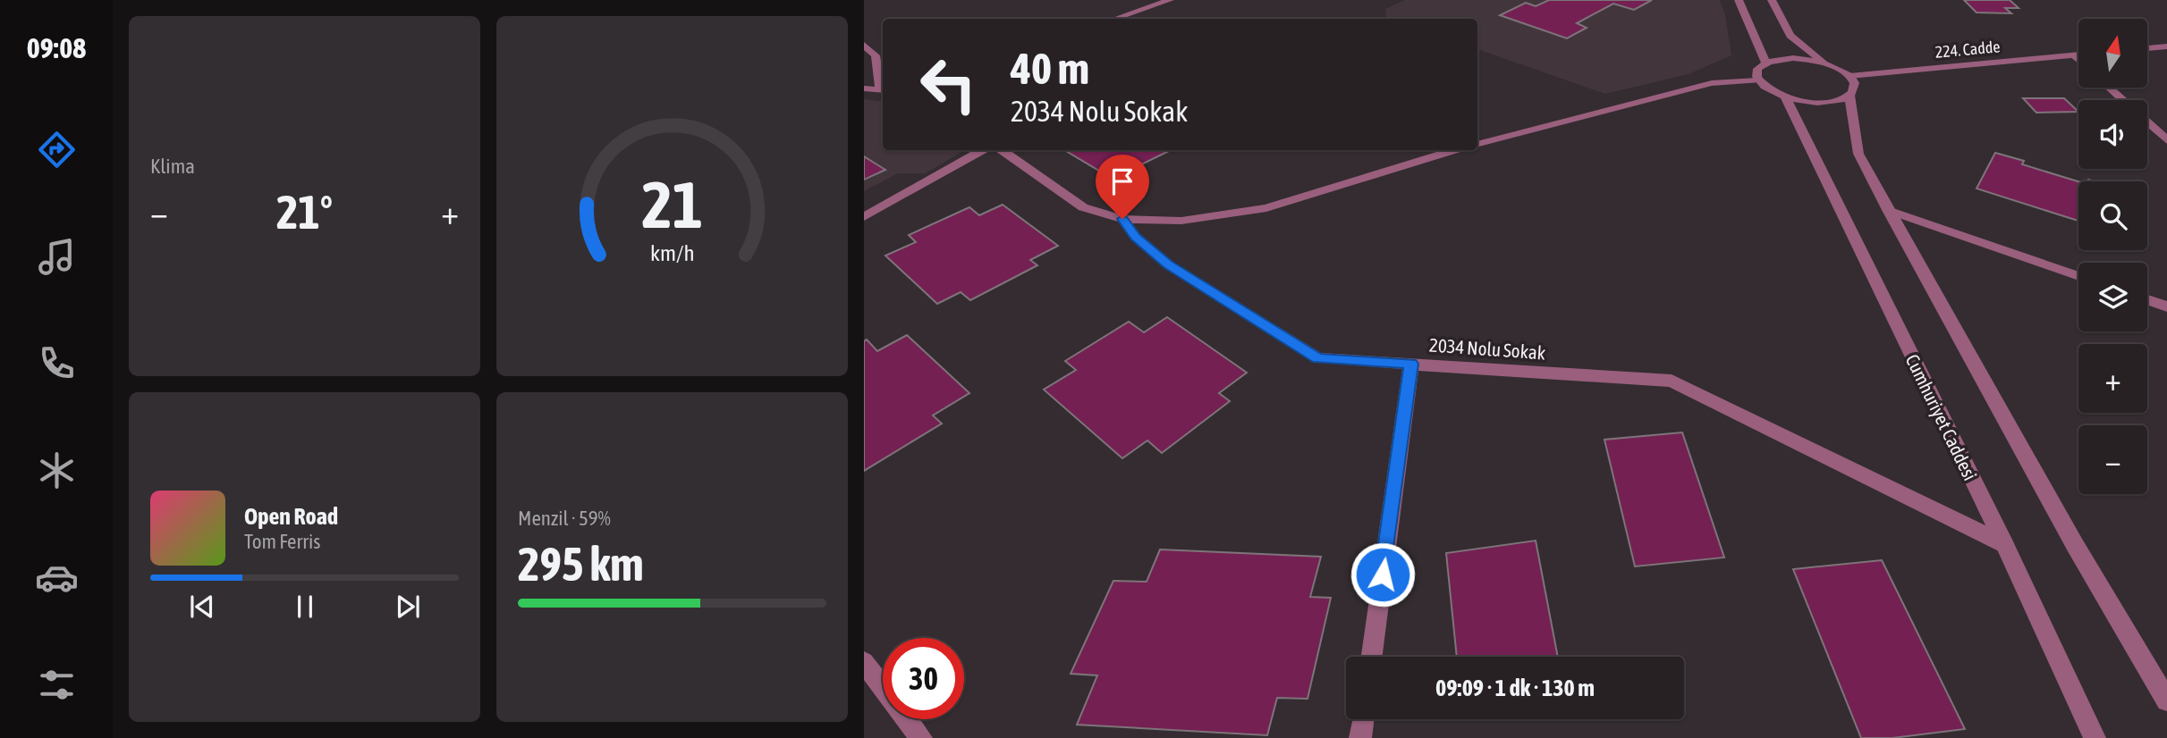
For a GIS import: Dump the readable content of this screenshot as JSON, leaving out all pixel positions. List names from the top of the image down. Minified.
{"streets":{"street":["224. Cadde","2034 Nolu Sokak","Cumhuriyet Caddesi"]},"crossings":[["2034 Nolu Sokak","Cumhuriyet Caddesi"]],"north":"top","page":{"tabs":"09:08","tile":["Klima",["Menzil · 59%","295 km"]],"map_buttons":["+","−"],"turn":["40 m","2034 Nolu Sokak"],"heat":["−","21°","+"],"song":["Open Road","Tom Ferris"],"limit":"30","trip":"09:09 · 1 dk · 130 m","gauge":["21","km/h"]}}
